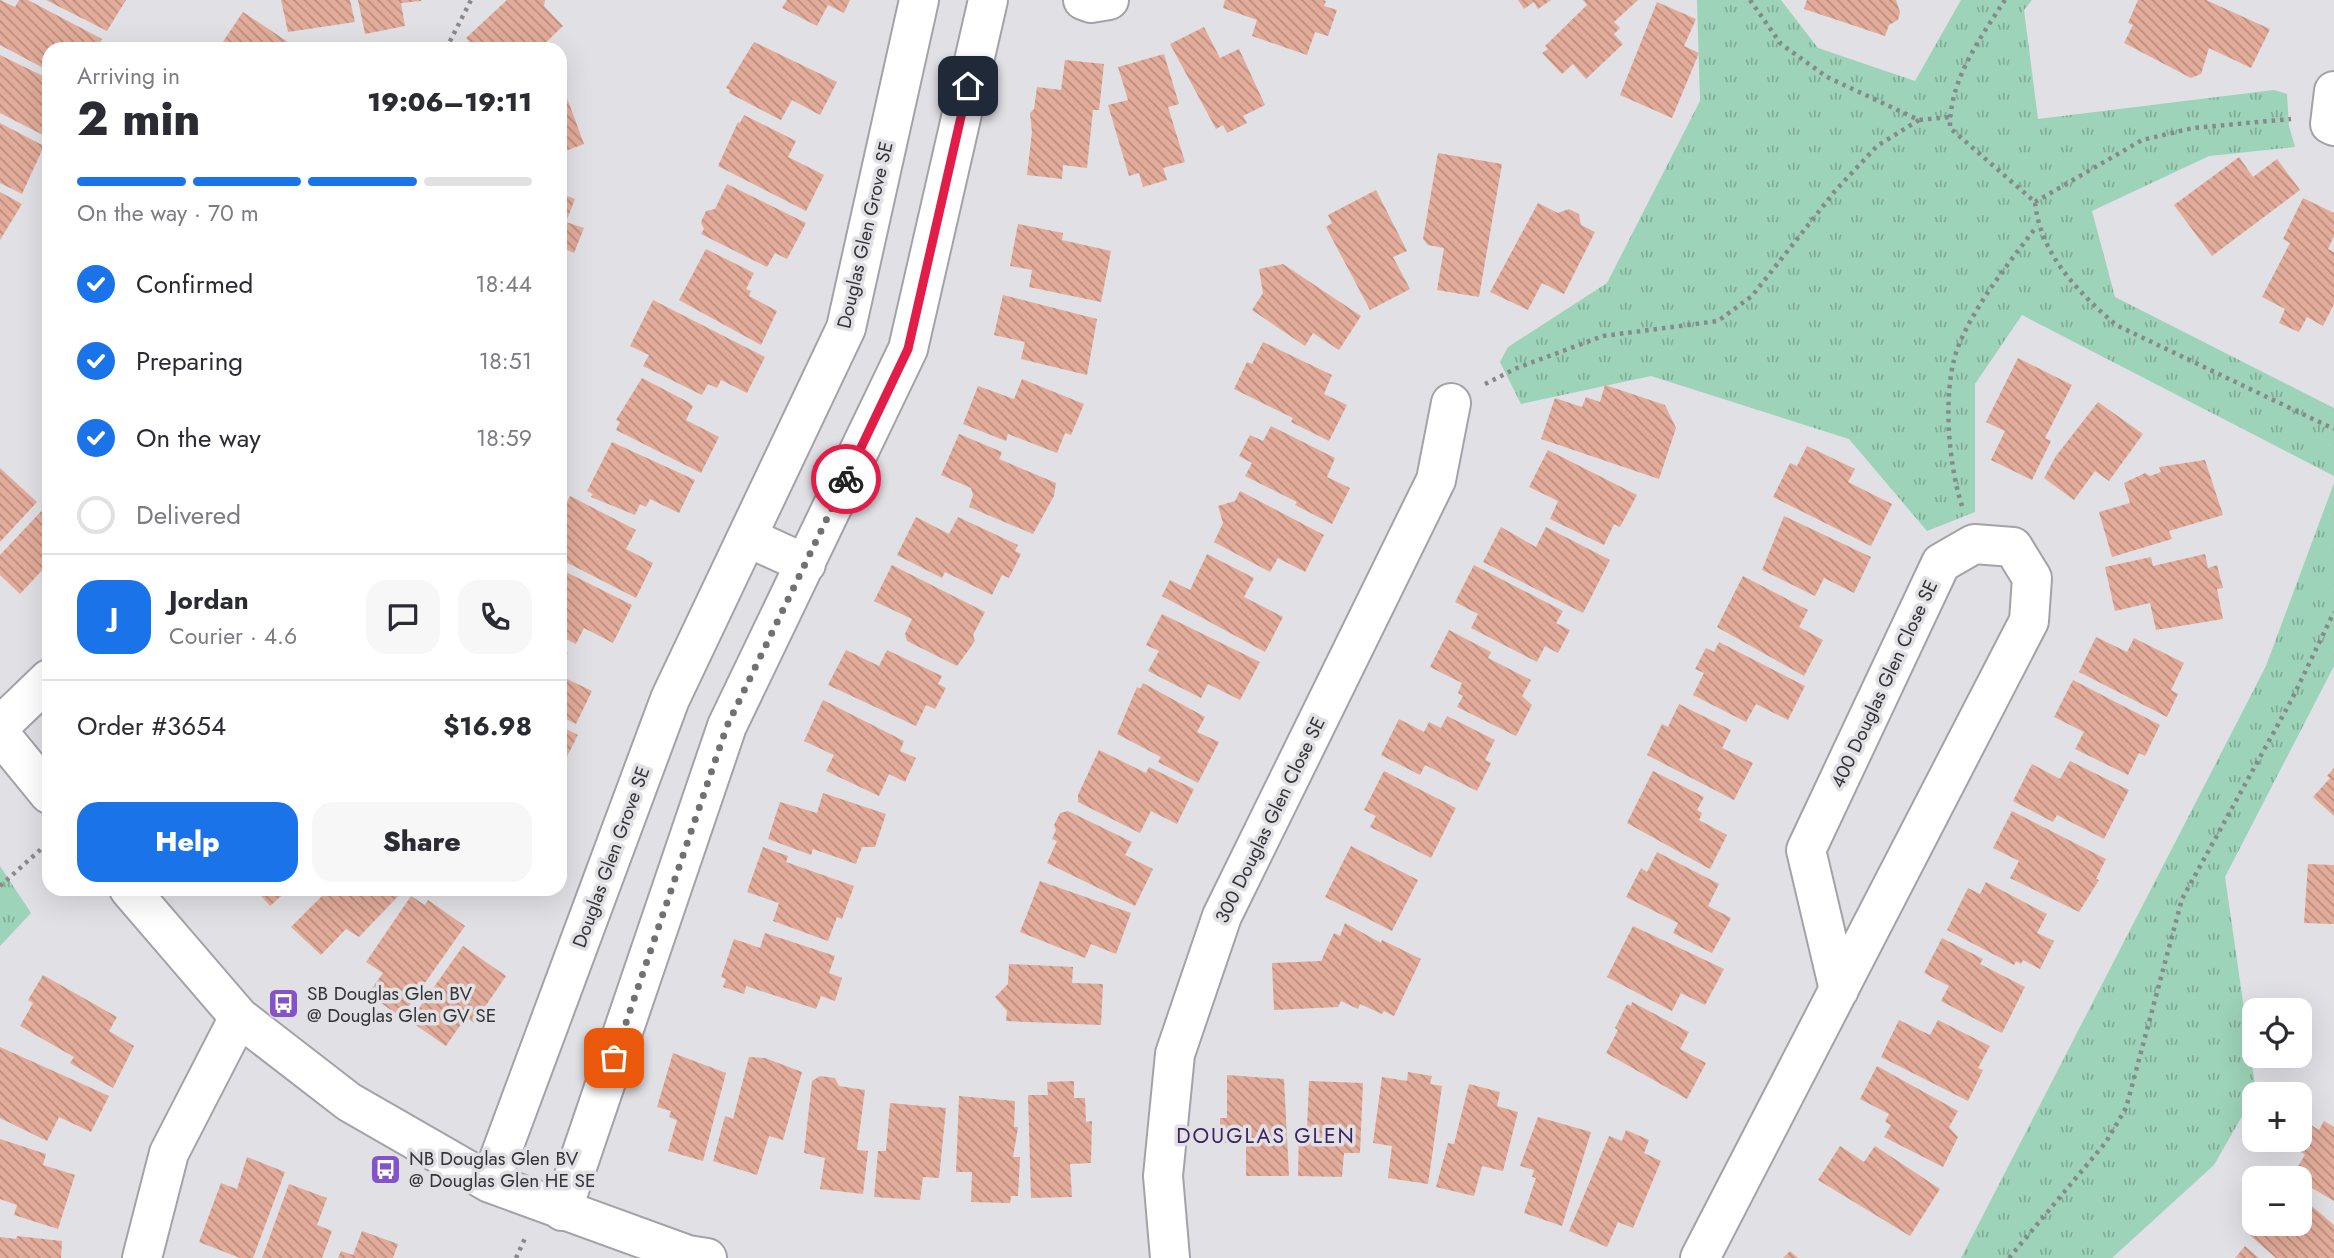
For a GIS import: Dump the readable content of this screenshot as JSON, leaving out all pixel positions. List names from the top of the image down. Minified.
{"streets":{"street":["Douglas Glen Grove SE","400 Douglas Glen Close SE","300 Douglas Glen Close SE"]},"districts":["DOUGLAS GLEN"],"places":{"bus stop":["SB Douglas Glen BV @ Douglas Glen GV SE","NB Douglas Glen BV @ Douglas Glen HE SE"]},"page":{"heading":["2 min","Arriving in","19:06–19:11"],"panel":["Jordan","Courier · 4.6","Order #3654","$16.98"],"bar":"On the way · 70 m","list":[["Confirmed","18:44"],["Preparing","18:51"],["On the way","18:59"],"Delivered"],"round":"J","buttons":["Help","Share"],"map_buttons":["+","−"]}}
